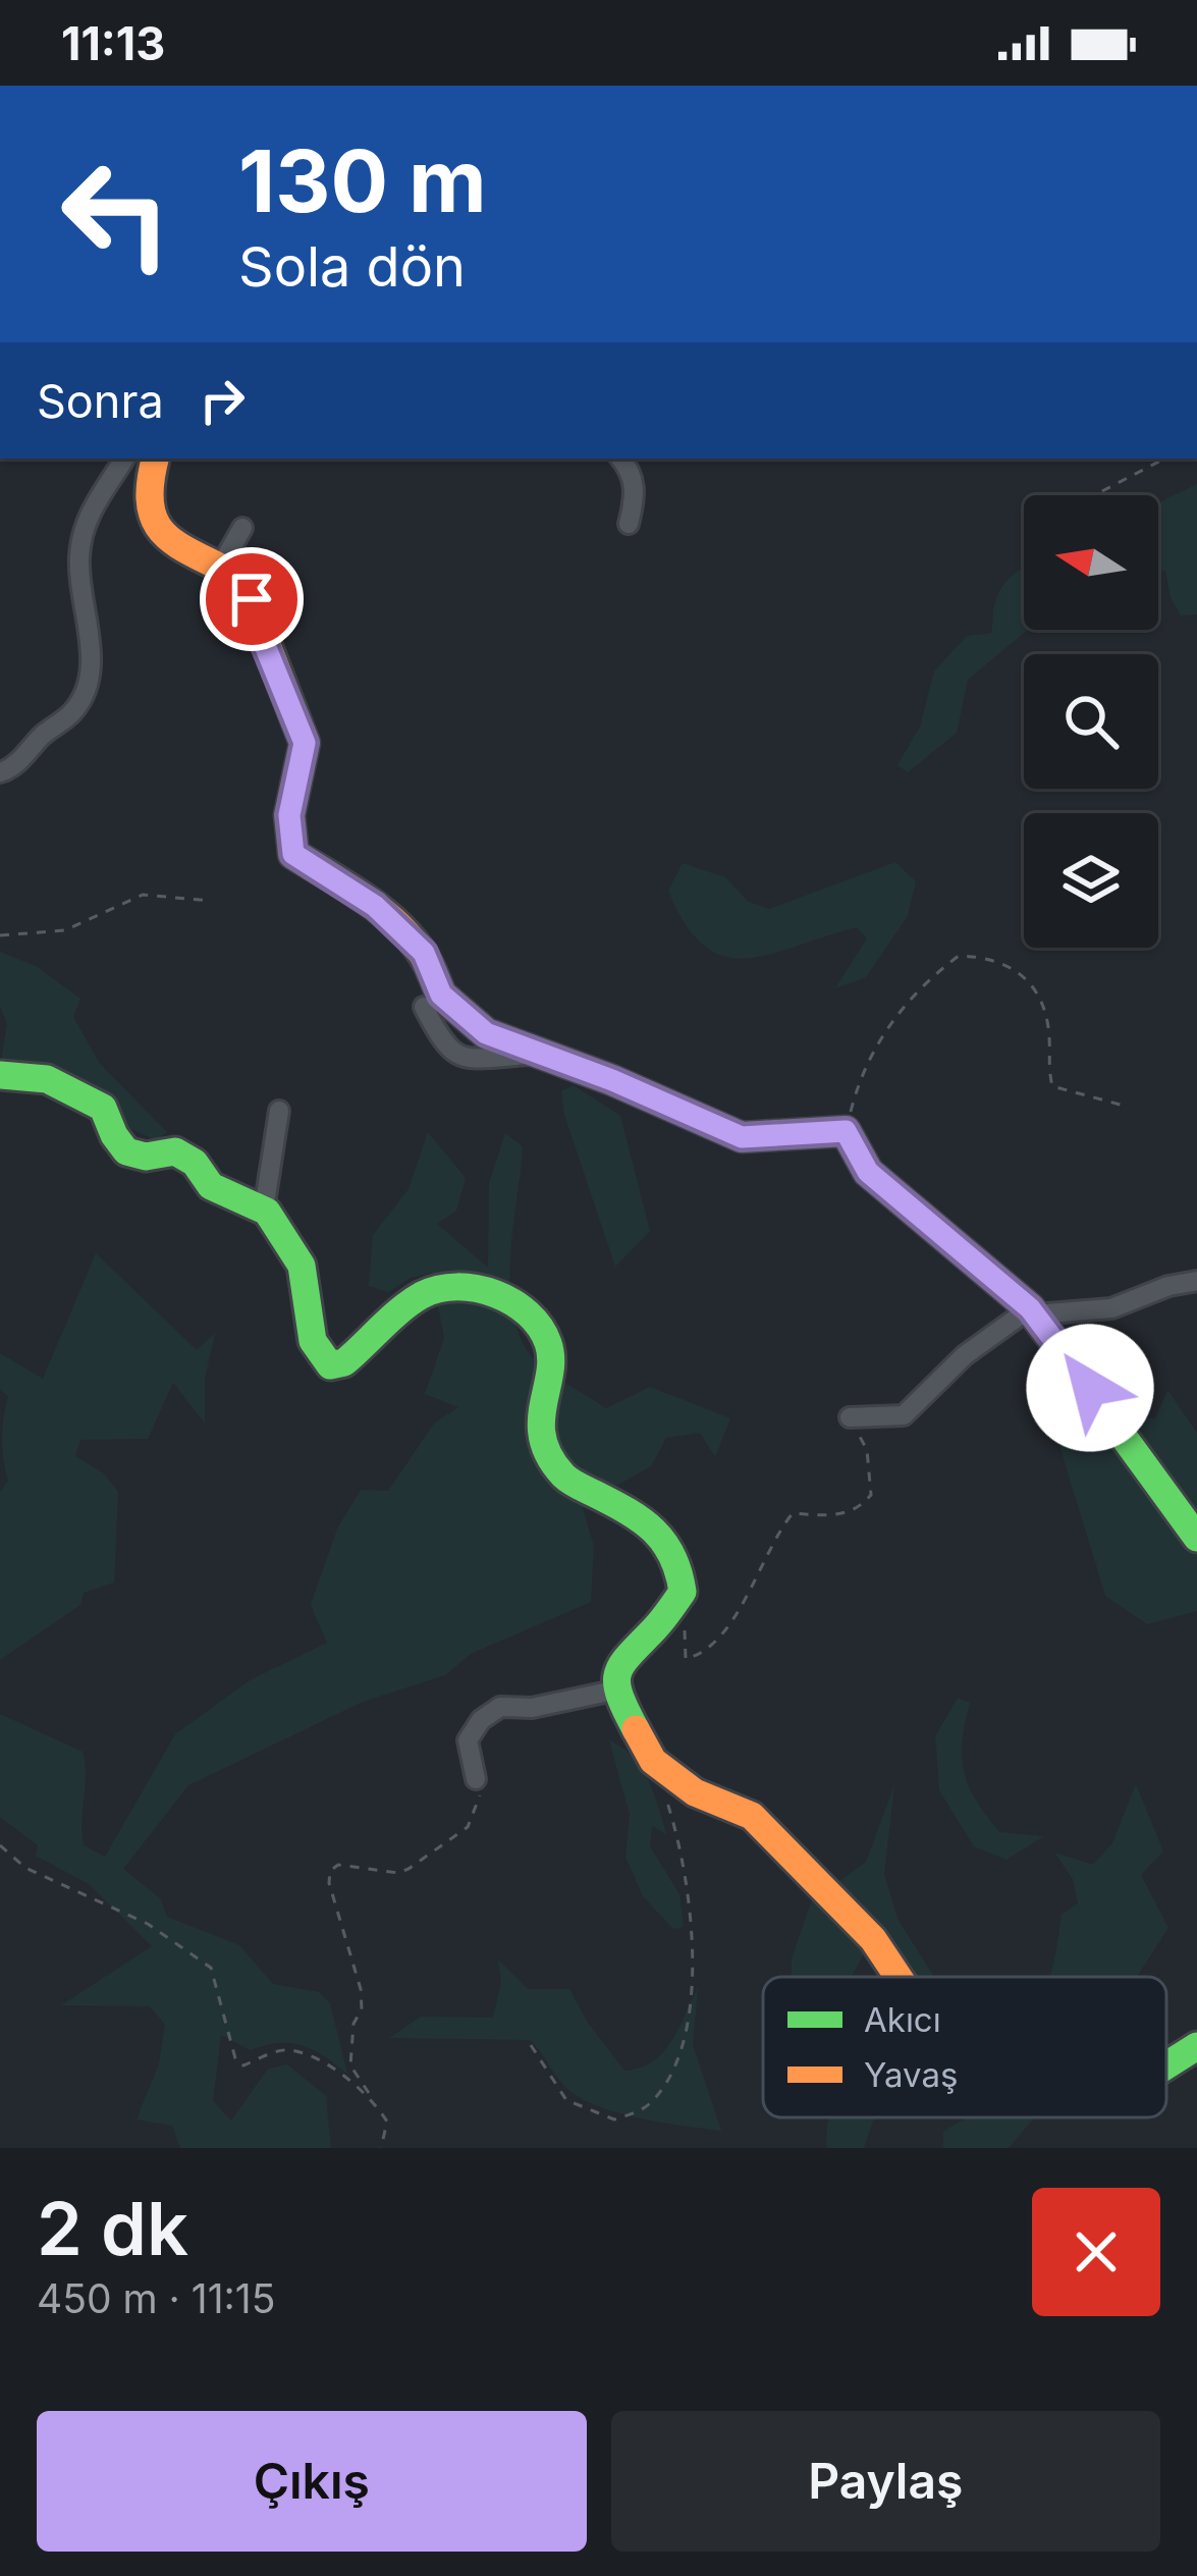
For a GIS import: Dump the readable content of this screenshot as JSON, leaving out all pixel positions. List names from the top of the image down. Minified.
{"legend":["Akıcı","Yavaş"],"north":"left","page":{"status":"11:13","turn":["130 m","Sola dön"],"then":"Sonra","heading":["2 dk","450 m · 11:15"],"buttons":["Çıkış","Paylaş"]}}
